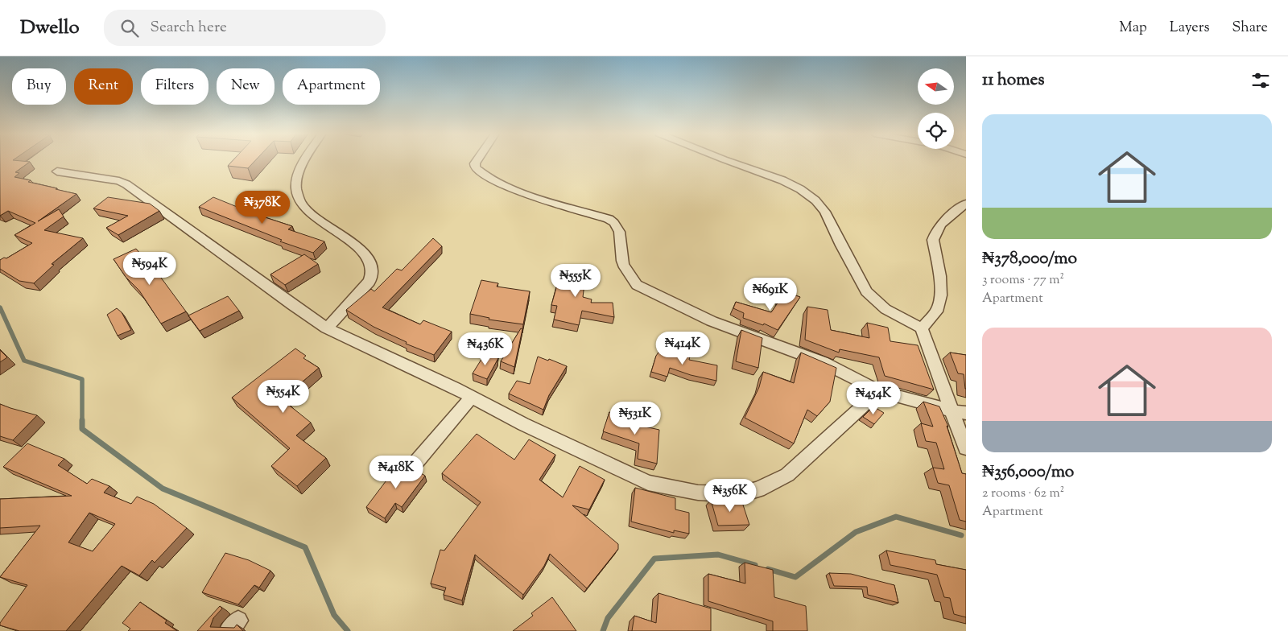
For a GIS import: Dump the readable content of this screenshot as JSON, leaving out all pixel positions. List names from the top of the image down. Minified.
{"north":"left","page":{"header":"Dwello","search":"Search here","nav":["Map","Layers","Share"],"heading":"11 homes","chip":["Buy","Rent","Filters","New","Apartment"],"list":[{"name":"₦378,000/mo","note":"3 rooms · 77 m² · Apartment"},{"name":"₦356,000/mo","note":"2 rooms · 62 m² · Apartment"}],"price":["₦378K","₦594K","₦555K","₦691K","₦414K","₦436K","₦554K","₦454K","₦531K","₦418K","₦356K"]}}
